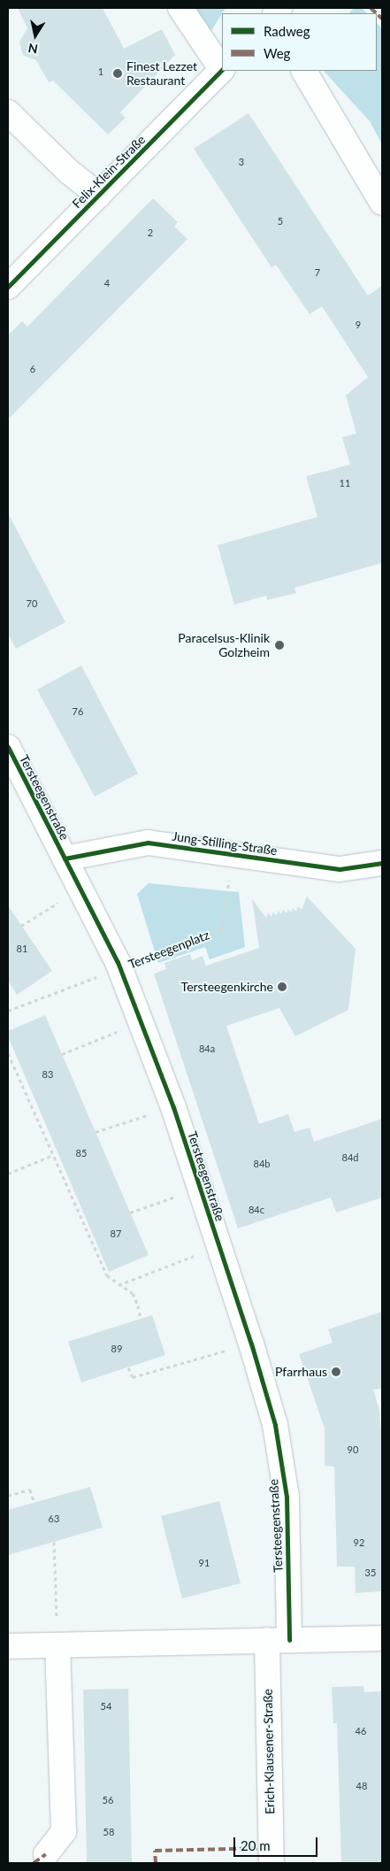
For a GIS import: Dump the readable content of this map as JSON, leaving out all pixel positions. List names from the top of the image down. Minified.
{"streets":{"street":["Felix-Klein-Straße","Tersteegenstraße","Jung-Stilling-Straße","Erich-Klausener-Straße"],"path":["Tersteegenplatz"]},"crossings":[["Tersteegenstraße","Jung-Stilling-Straße"],["Tersteegenstraße","Tersteegenplatz"],["Tersteegenstraße","Erich-Klausener-Straße"],["Jung-Stilling-Straße","Tersteegenplatz"]],"places":["Finest Lezzet Restaurant","Paracelsus-Klinik Golzheim","Tersteegenkirche","Pfarrhaus"],"house_numbers":["1","3","5","2","7","4","9","6","11","70","76","81","84a","83","85","84d","84b","84c","87","89","90","63","92","91","35","54","46","48","56","58"],"legend":["Radweg","Weg"],"scale_bar":"20 m","north":"bottom"}
